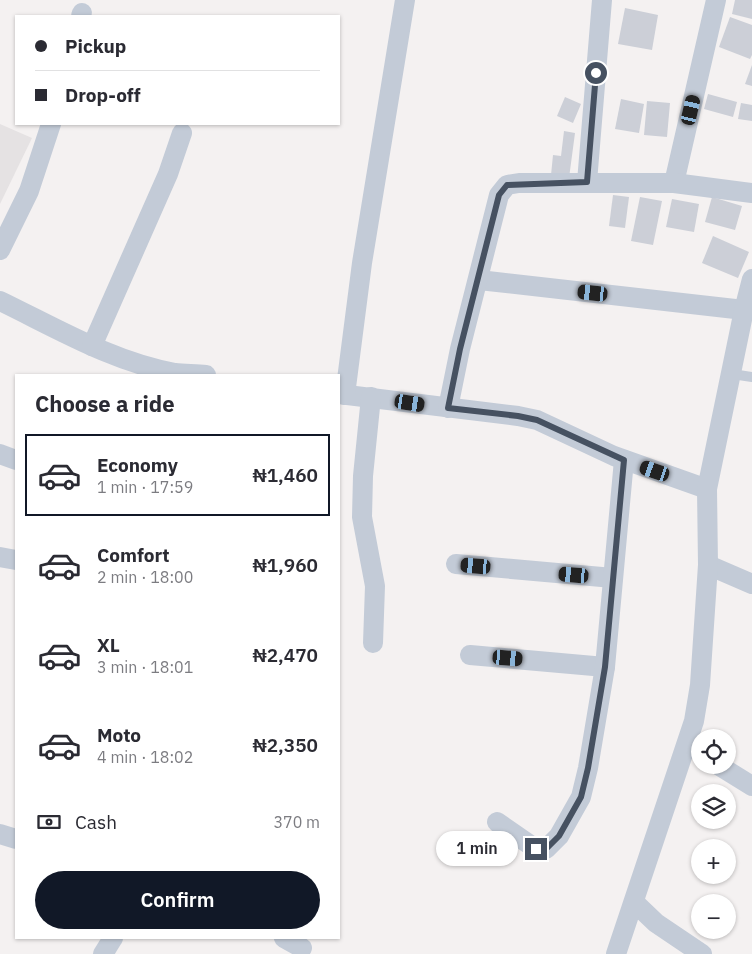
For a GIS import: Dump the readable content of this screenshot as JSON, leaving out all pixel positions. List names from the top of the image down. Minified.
{"page":{"banner":["Pickup","Drop-off"],"heading":"Choose a ride","list":[{"name":"Economy","note":"1 min · 17:59","value":"₦1,460"},{"name":"Comfort","note":"2 min · 18:00","value":"₦1,960"},{"name":"XL","note":"3 min · 18:01","value":"₦2,470"},{"name":"Moto","note":"4 min · 18:02","value":"₦2,350"}],"map_buttons":["+","−"],"pay":["Cash","370 m"],"bubble":"1 min","buttons":"Confirm"}}
